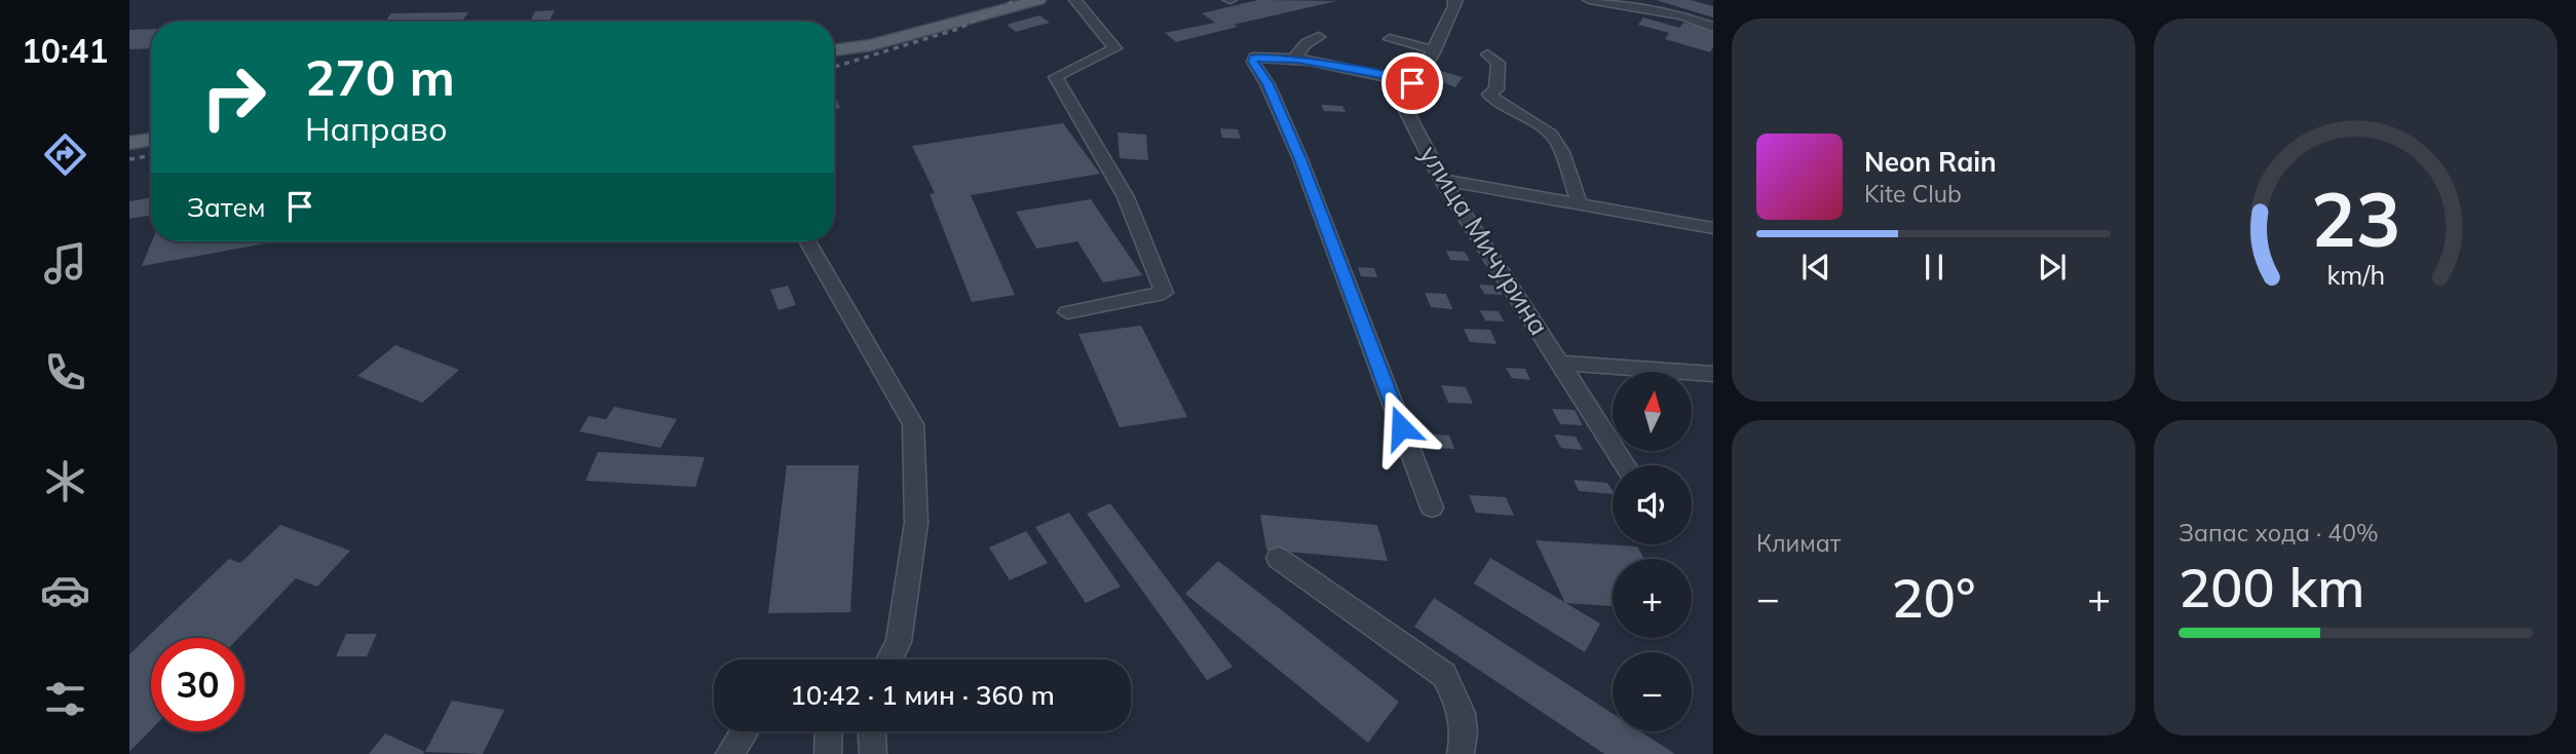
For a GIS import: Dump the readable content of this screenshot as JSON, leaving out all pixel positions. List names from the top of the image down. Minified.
{"streets":{"street":["улица Мичурина"]},"north":"top","page":{"tabs":"10:41","turn":["270 m","Направо"],"song":["Neon Rain","Kite Club"],"then":"Затем","map_buttons":["+","−"],"tile":["Климат",["Запас хода · 40%","200 km"]],"heat":["−","20°","+"],"limit":"30","trip":"10:42 · 1 мин · 360 m","gauge":["23","km/h"]}}
